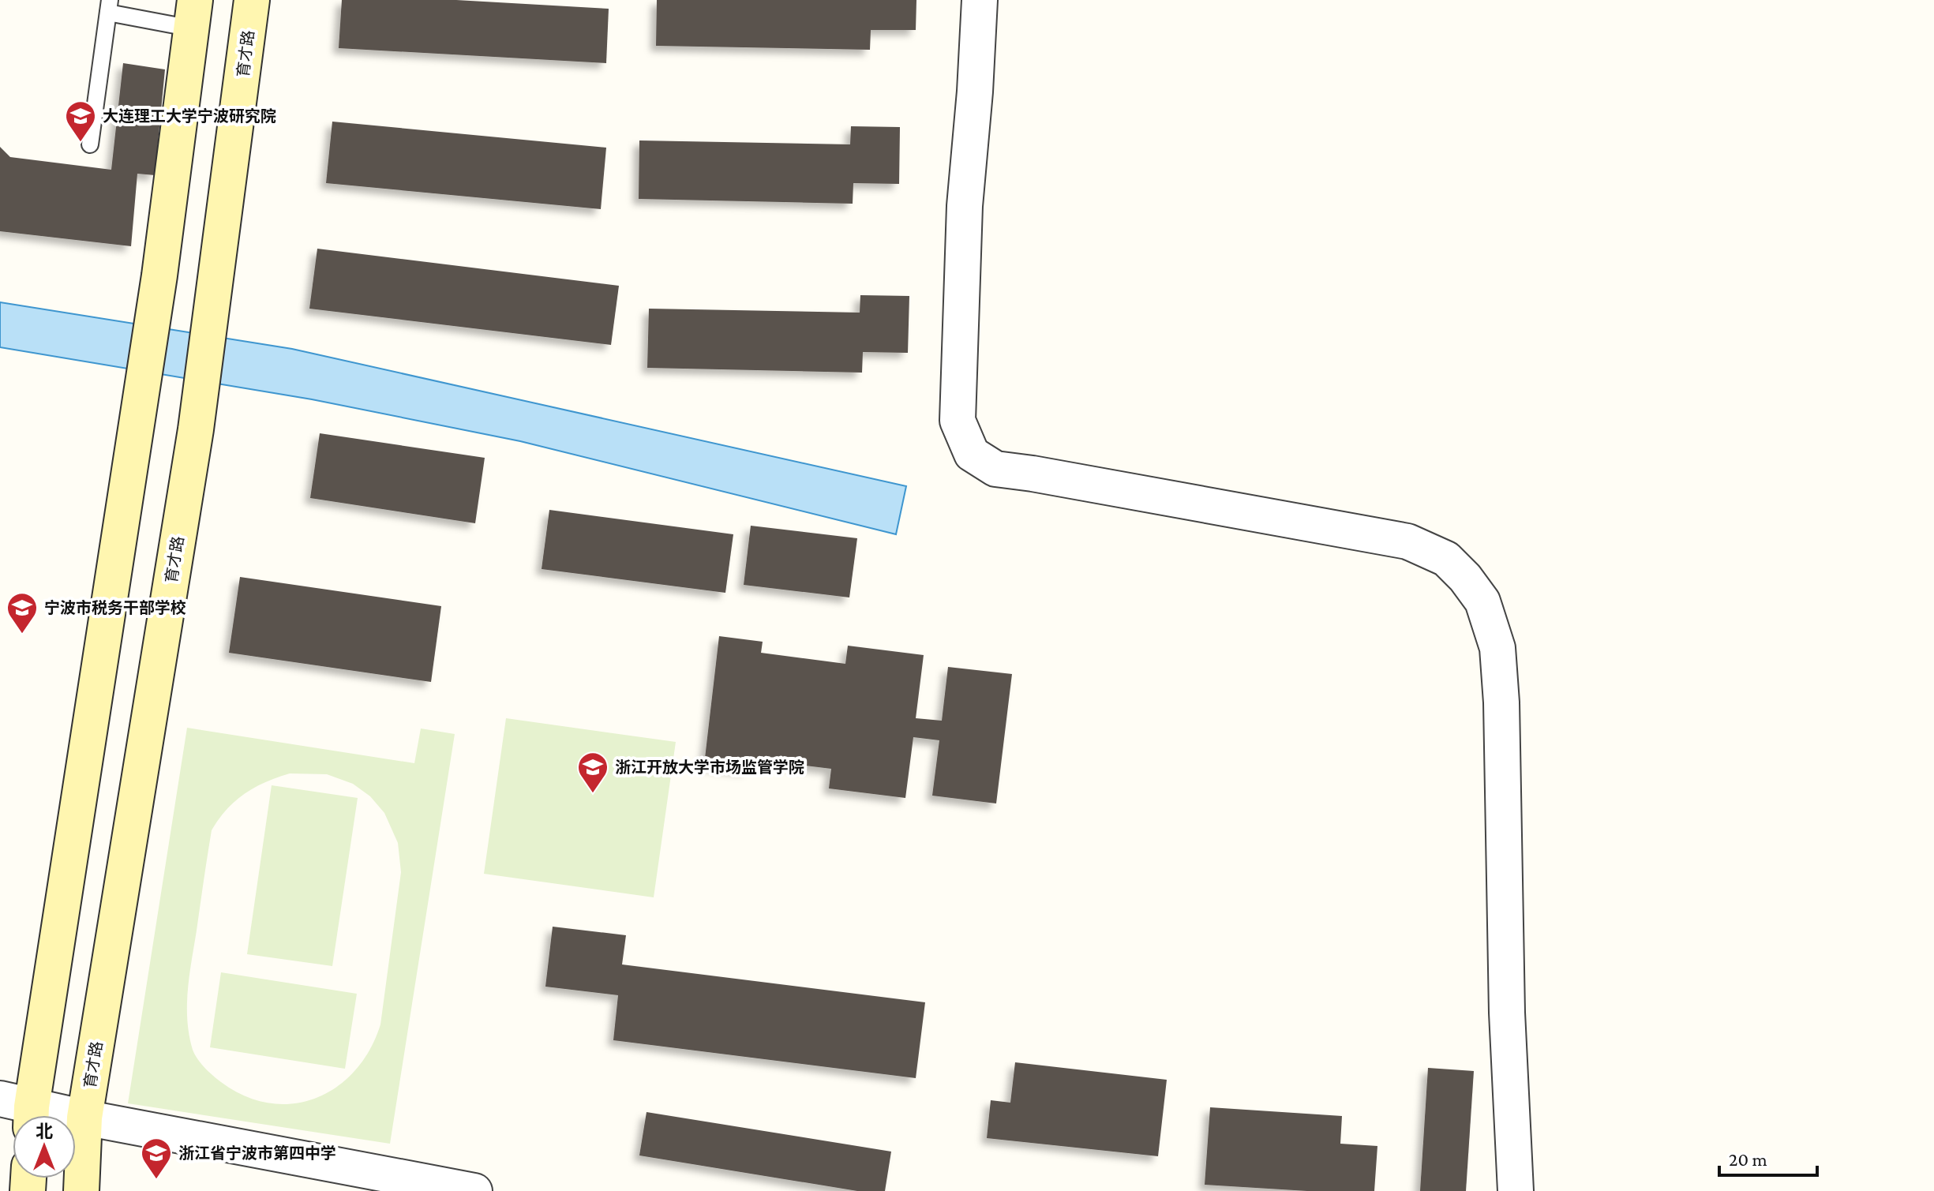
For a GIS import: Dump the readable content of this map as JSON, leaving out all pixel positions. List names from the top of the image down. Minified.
{"streets":{"main road":["育才路"]},"places":{"school or university":["大连理工大学宁波研究院","宁波市税务干部学校","浙江开放大学市场监管学院","浙江省宁波市第四中学"]},"scale_bar":"20 m","north":"top"}
